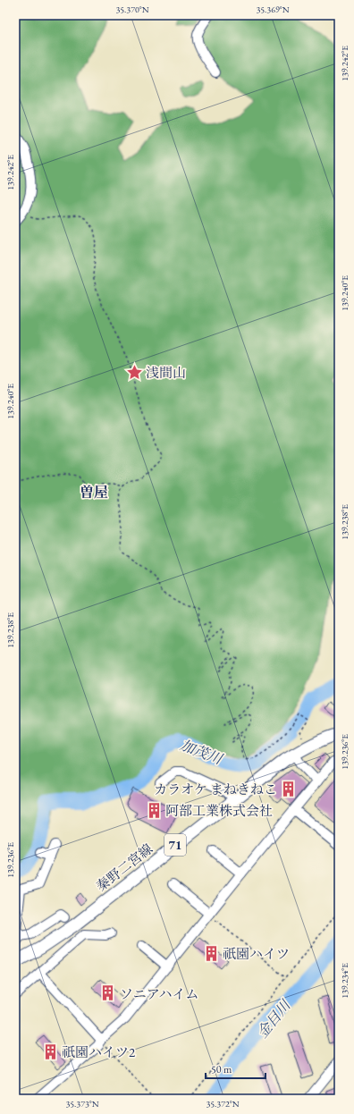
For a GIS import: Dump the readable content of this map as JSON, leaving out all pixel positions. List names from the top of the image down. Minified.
{"streets":{"main road":["71","秦野二宮線"]},"districts":["曽屋"],"water":["加茂川","金目川"],"places":{"place":["浅間山"],"building":["カラオケ まねきねこ","阿部工業株式会社","祇園ハイツ","ソニアハイム","祇園ハイツ2"]},"scale_bar":"50 m","coordinates":["35.370°N","35.369°N","139.242°E","139.240°E","139.238°E","139.236°E","139.234°E","35.373°N","35.372°N"]}
